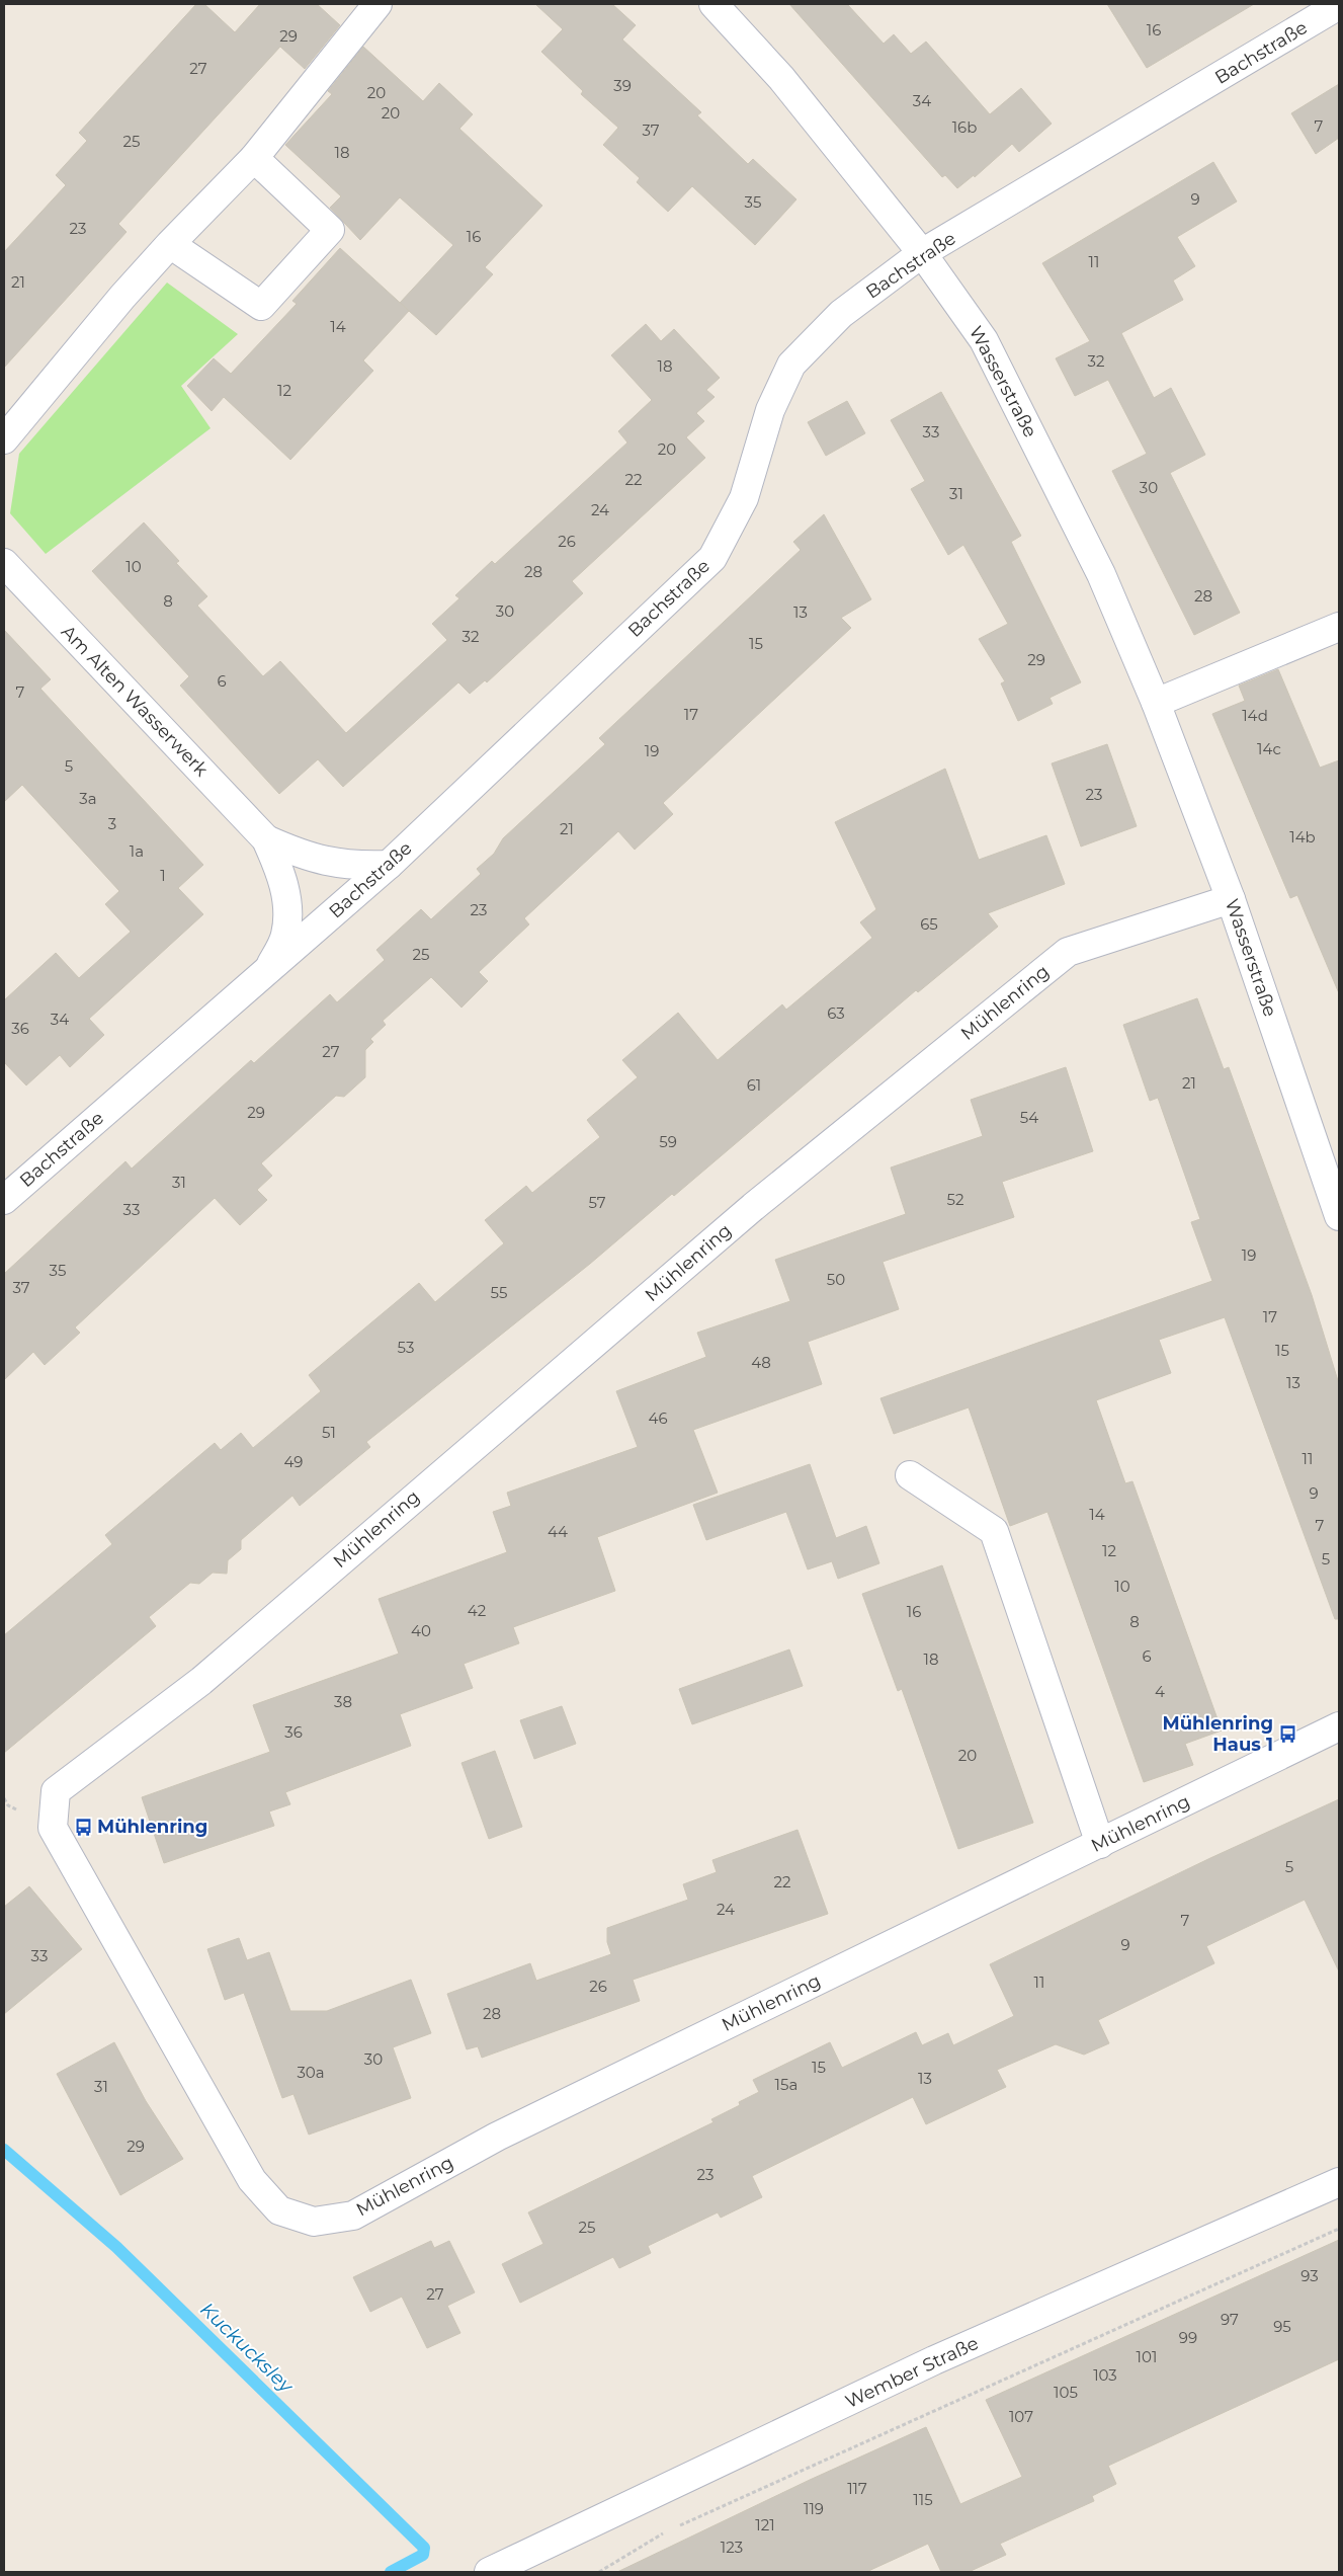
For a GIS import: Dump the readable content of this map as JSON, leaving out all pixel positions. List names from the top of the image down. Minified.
{"streets":{"street":["Bachstraße","Wasserstraße","Am Alten Wasserwerk","Mühlenring","Wember Straße"]},"crossings":[["Bachstraße","Wasserstraße"],["Bachstraße","Am Alten Wasserwerk"],["Wasserstraße","Mühlenring"]],"water":["Kuckucksley"],"places":{"bus stop":["Mühlenring Haus 1","Mühlenring"]},"house_numbers":["16","29","27","39","20","34","20","7","16b","37","25","18","9","35","23","16","11","21","14","32","18","12","33","20","22","30","31","24","26","10","28","28","8","30","13","32","15","29","6","7","17","14d","14c","19","5","23","3a","3","21","14b","1a","1","23","65","25","63","34","36","27","21","61","29","54","59","31","52","57","33","19","35","50","37","55","17","53","15","48","13","46","51","11","49","9","14","7","44","12","5","10","42","16","8","40","6","18","4","38","36","20","5","22","24","7","9","33","11","26","28","30","15","30a","13","15a","31","29","23","25","93","27","97","95","99","101","103","105","107","117","115","119","121","123"]}
